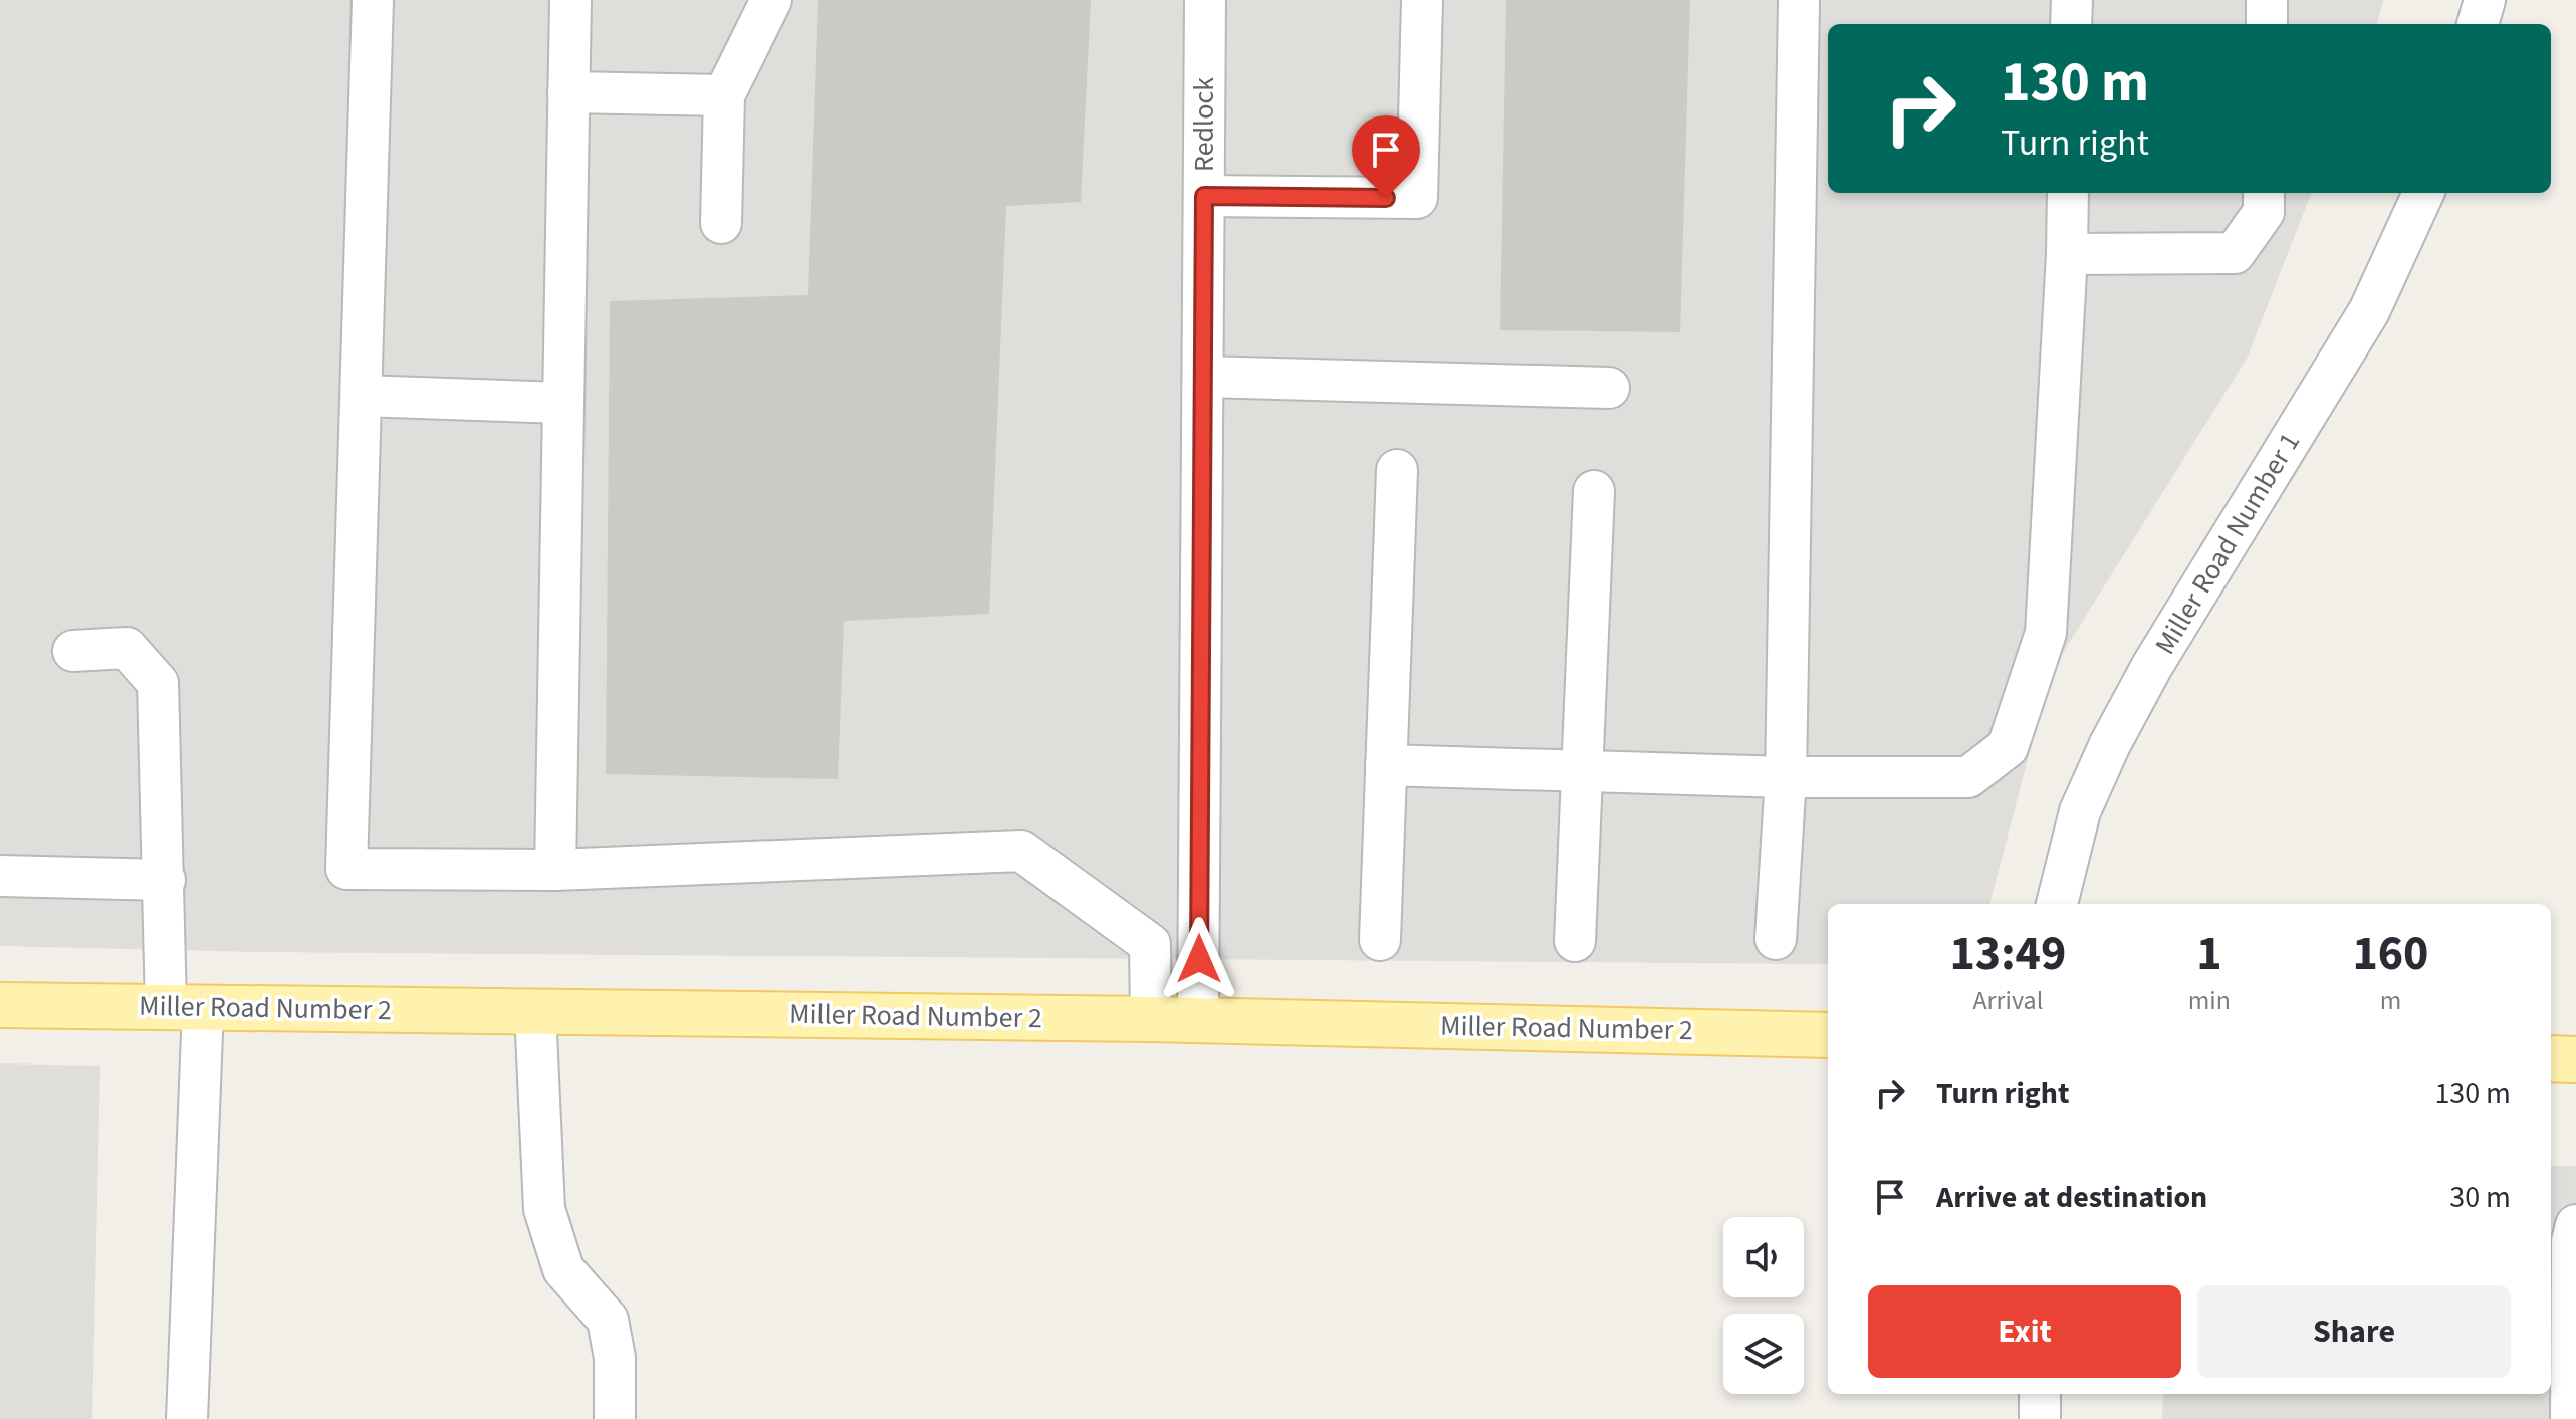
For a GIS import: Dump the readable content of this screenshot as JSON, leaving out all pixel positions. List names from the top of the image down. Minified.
{"streets":{"main road":["Miller Road Number 2"],"street":["Redlock","Miller Road Number 1"]},"crossings":[["Redlock","Miller Road Number 2"]],"page":{"turn":["130 m","Turn right"],"eta":["13:49","Arrival","1","min","160","m"],"list":[{"name":"Turn right","value":"130 m"},{"name":"Arrive at destination","value":"30 m"}],"buttons":["Exit","Share"]}}
